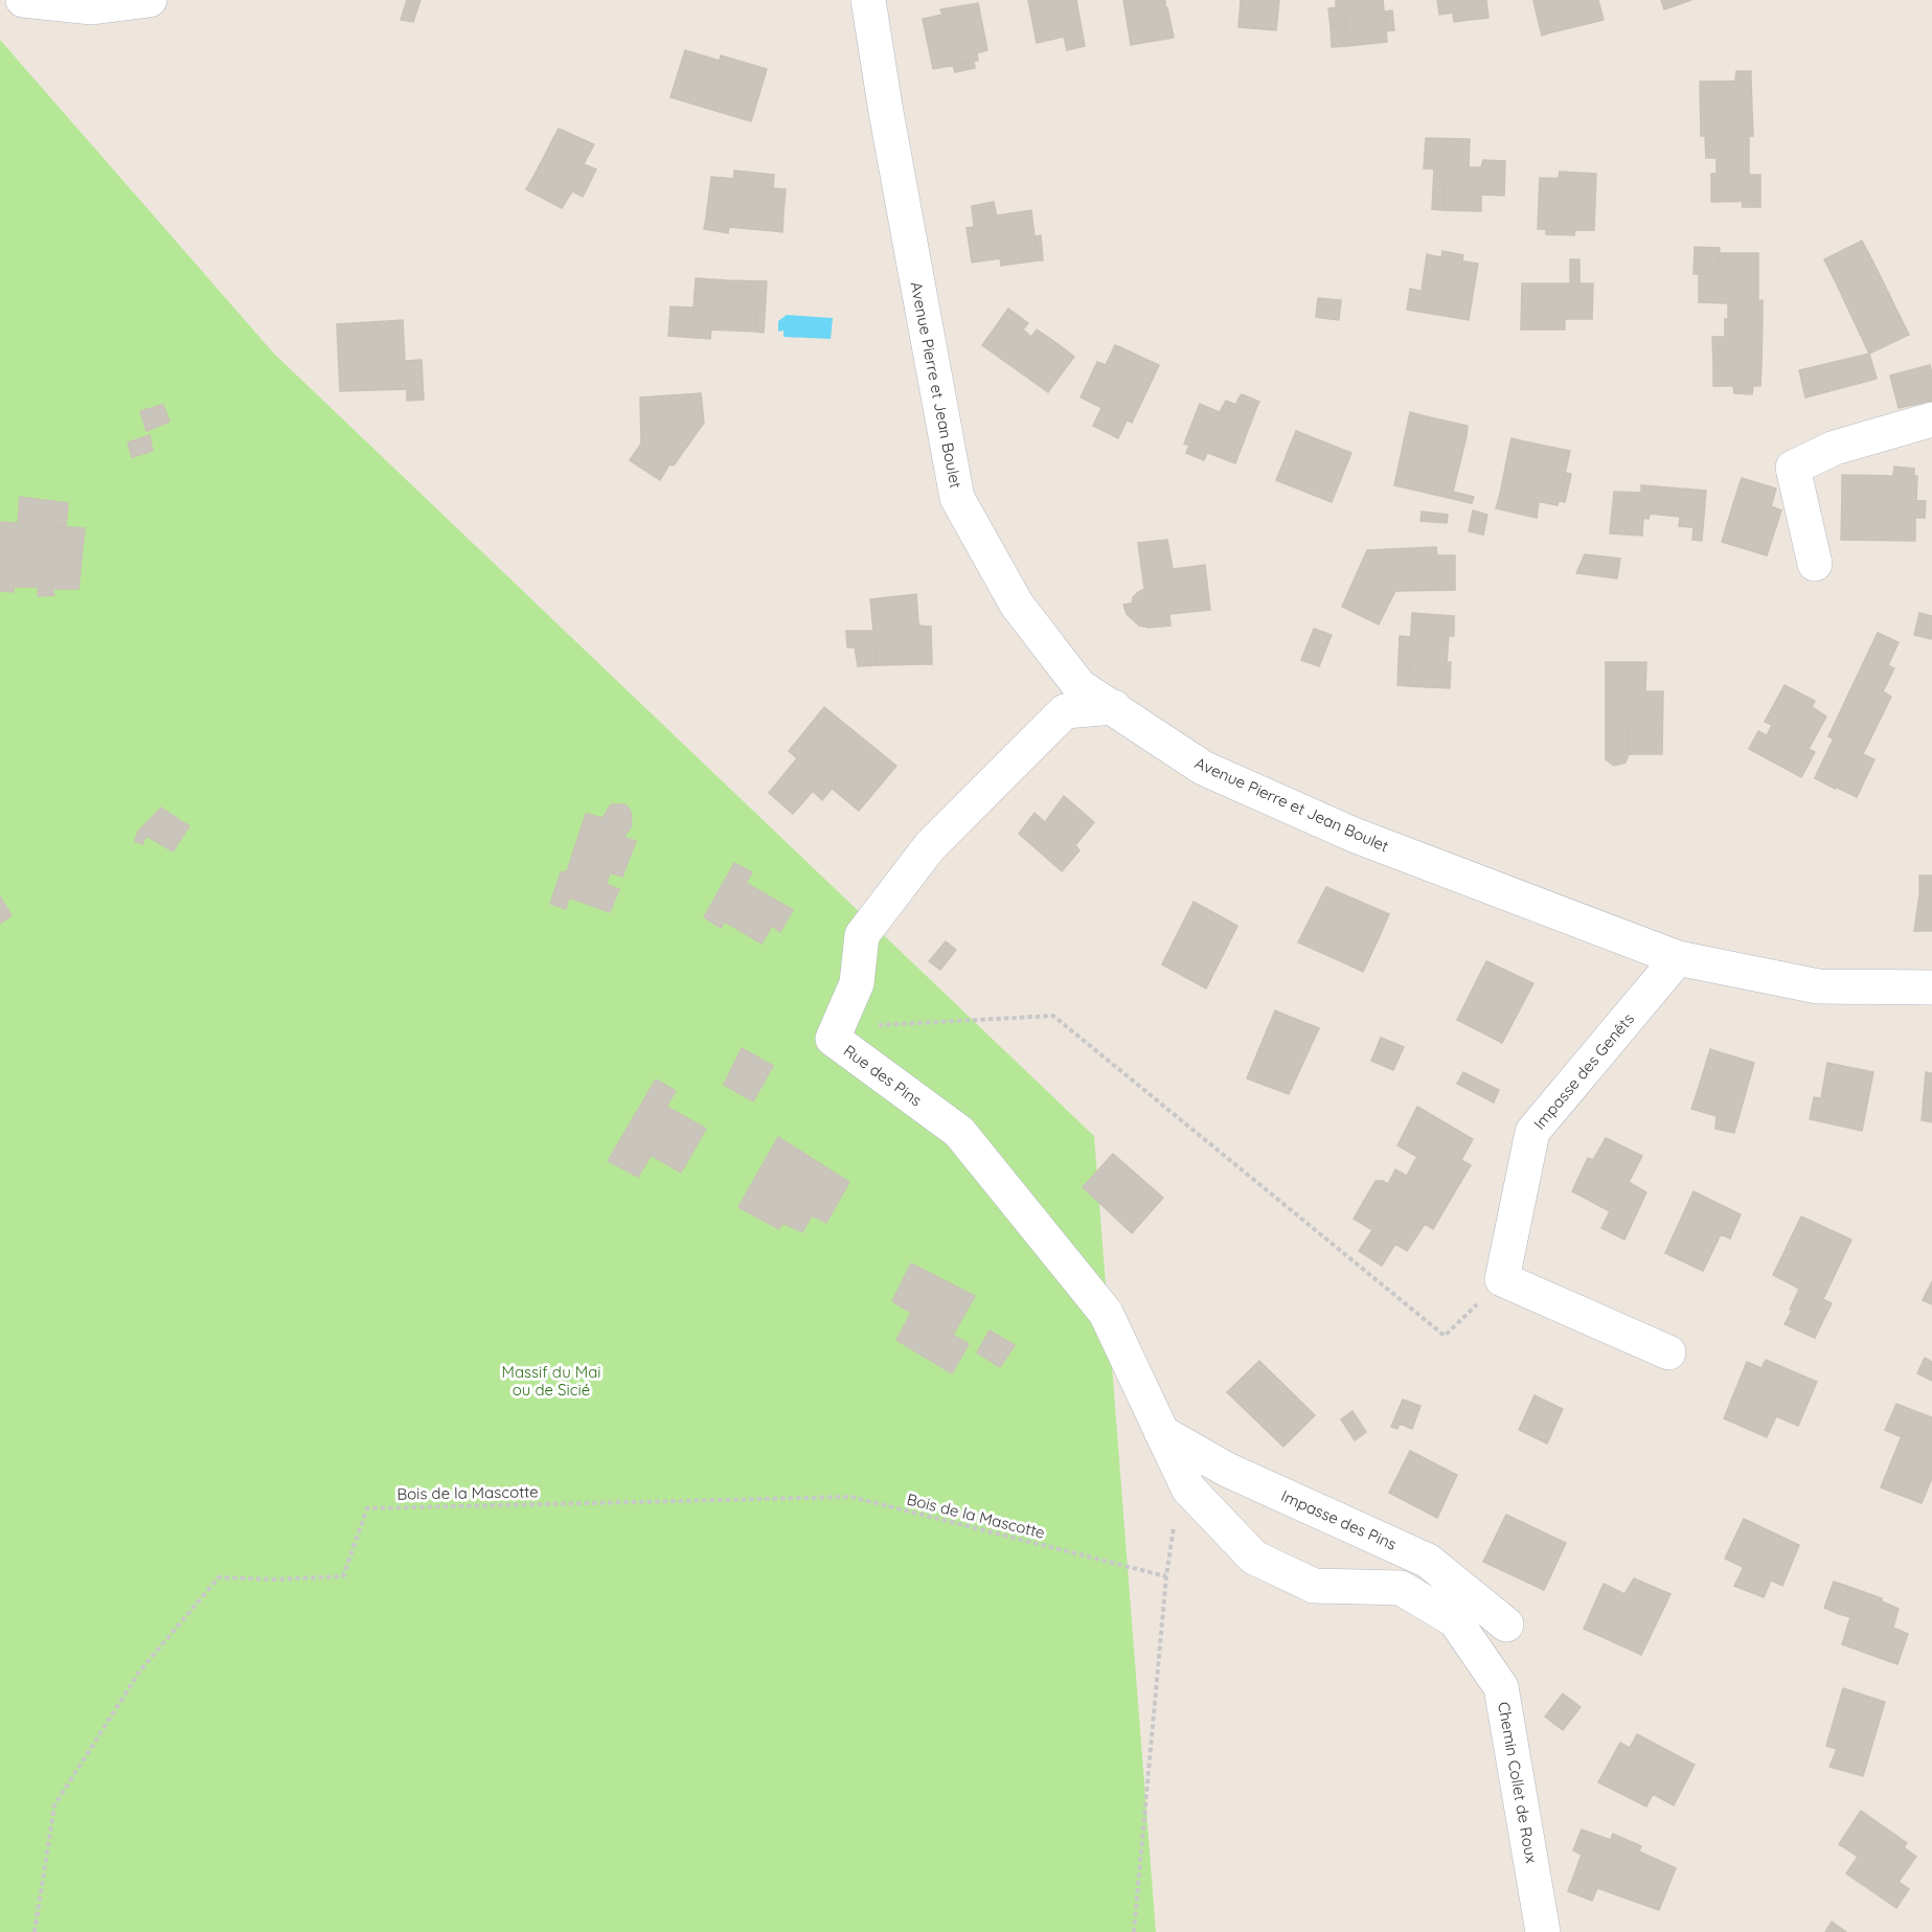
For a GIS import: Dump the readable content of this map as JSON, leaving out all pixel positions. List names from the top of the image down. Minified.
{"streets":{"street":["Avenue Pierre et Jean Boulet","Impasse des Genêts","Rue des Pins","Impasse des Pins","Chemin Collet de Roux"],"path":["Bois de la Mascotte"]},"crossings":[["Avenue Pierre et Jean Boulet","Impasse des Genêts"],["Avenue Pierre et Jean Boulet","Rue des Pins"],["Rue des Pins","Impasse des Pins"],["Rue des Pins","Chemin Collet de Roux"]],"parks":["Massif du Mai ou de Sicié"]}
